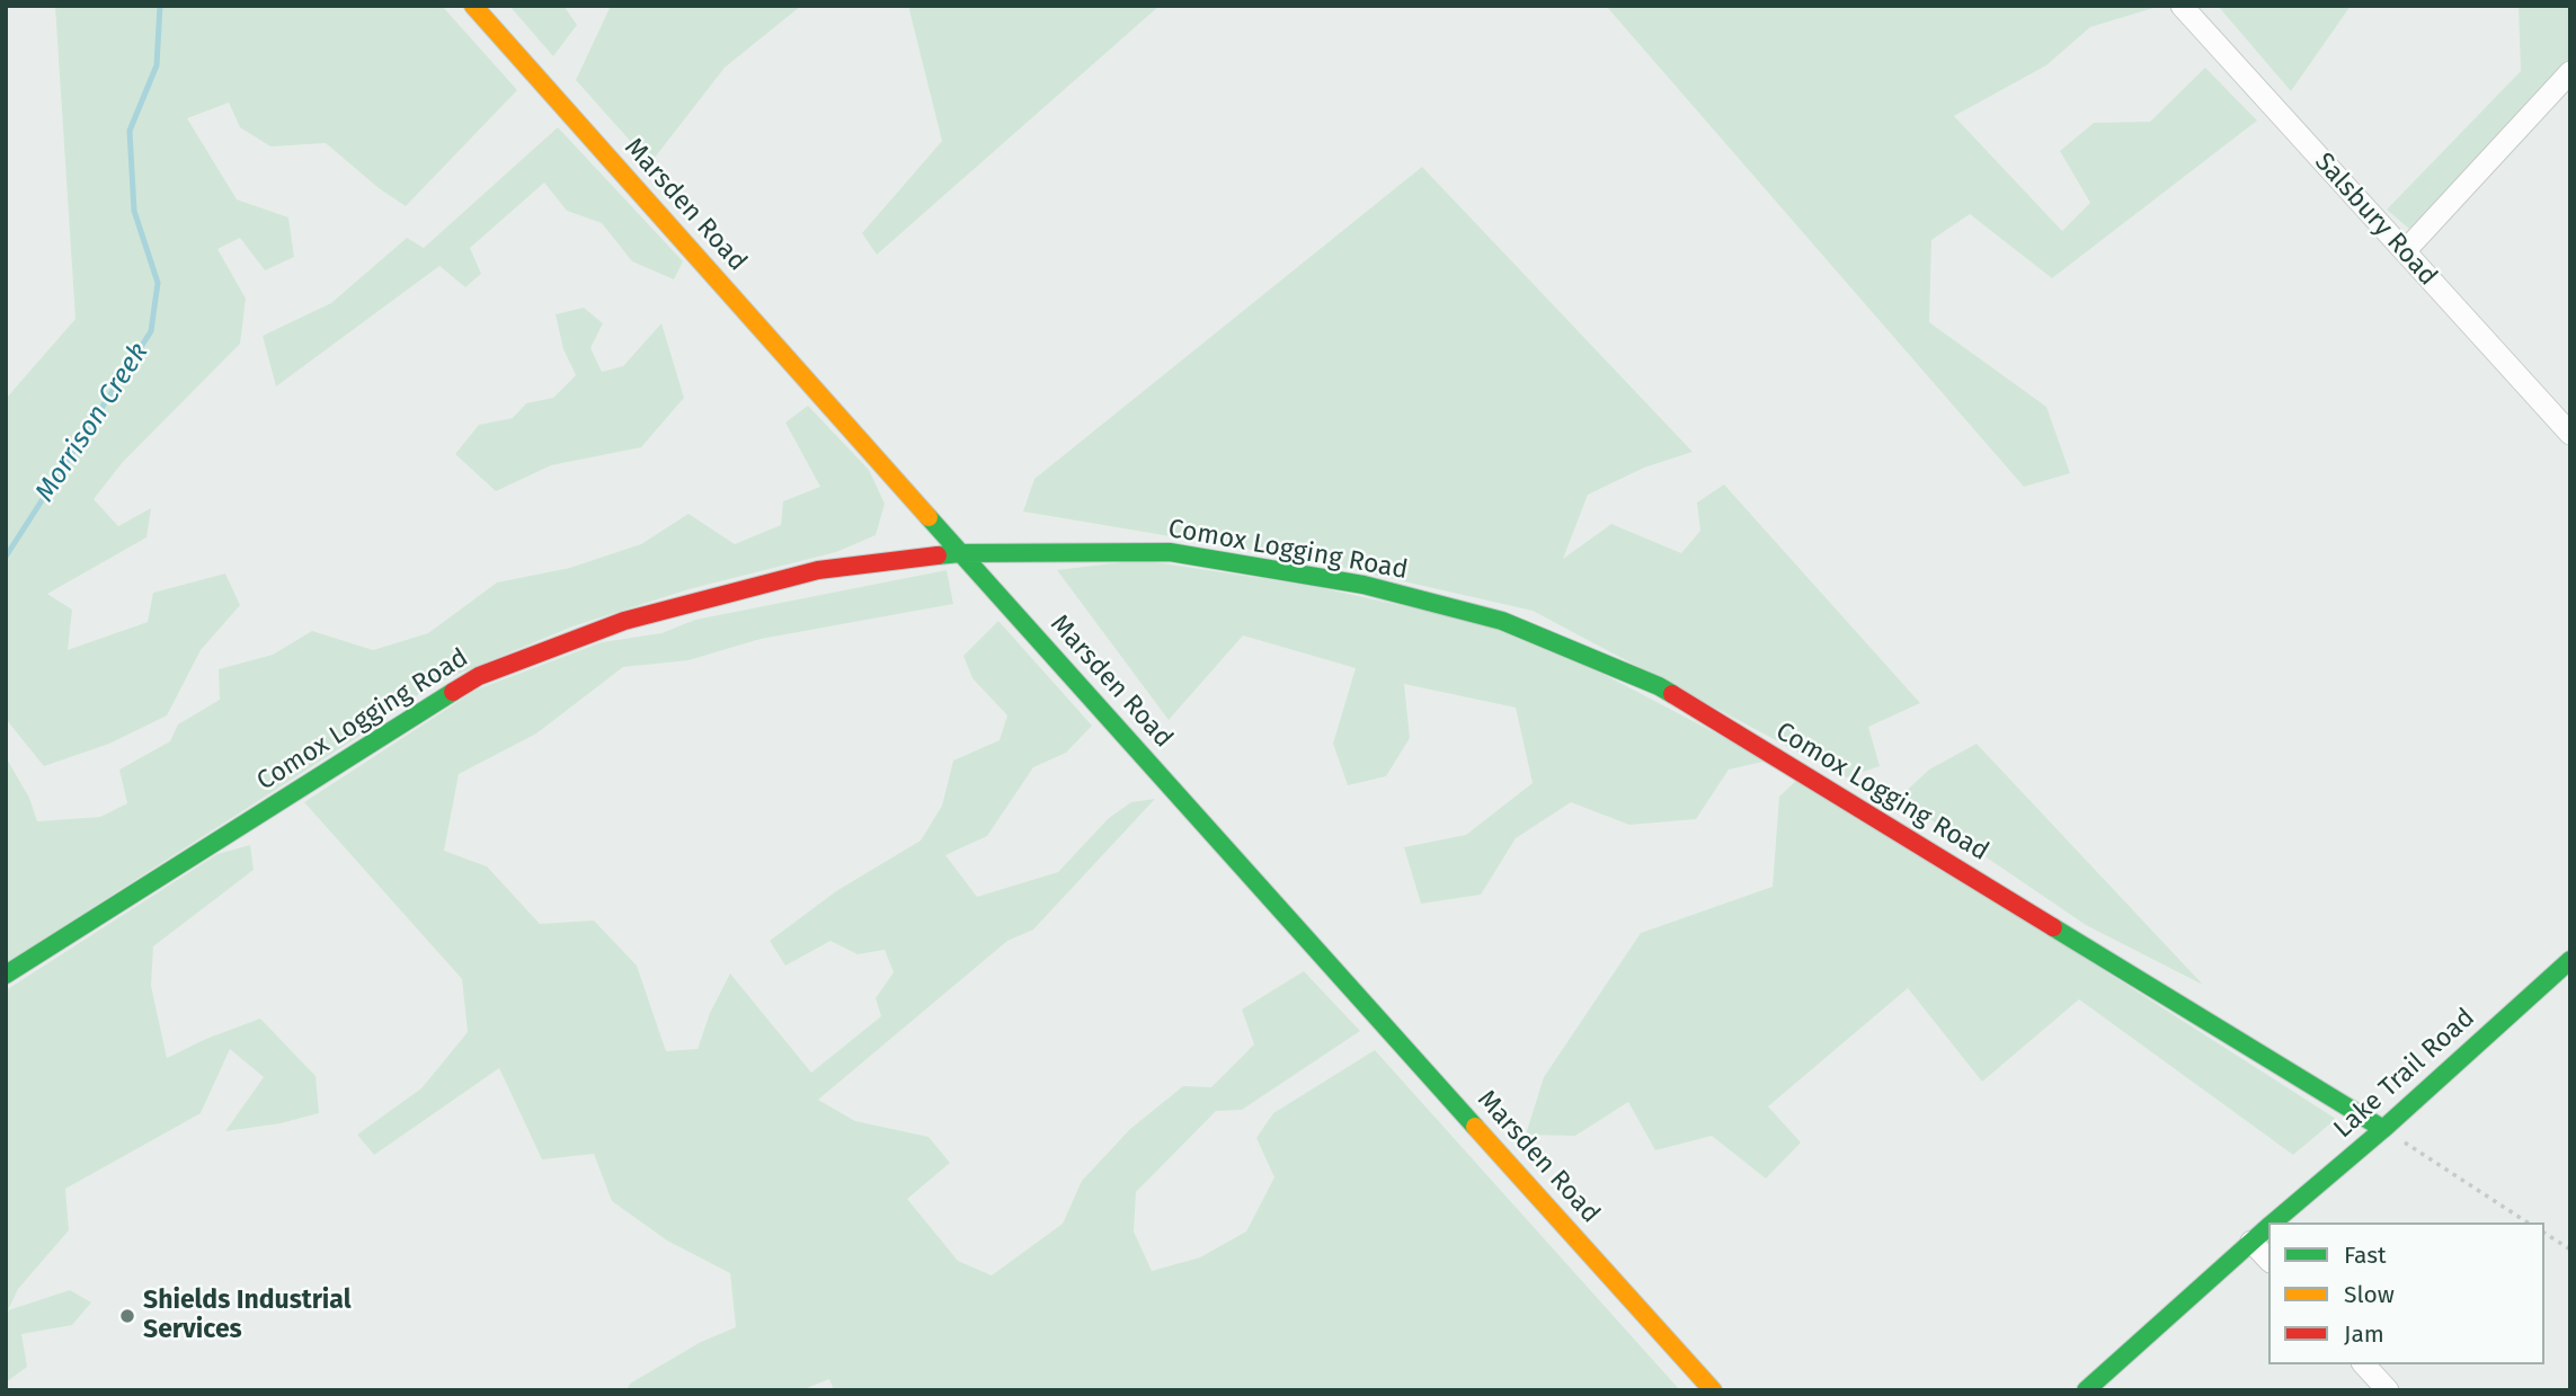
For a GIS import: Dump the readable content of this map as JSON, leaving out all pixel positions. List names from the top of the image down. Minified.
{"streets":{"street":["Marsden Road","Salsbury Road","Comox Logging Road","Lake Trail Road"]},"crossings":[["Marsden Road","Comox Logging Road"],["Comox Logging Road","Lake Trail Road"]],"water":["Morrison Creek"],"places":["Shields Industrial Services"],"legend":["Fast","Slow","Jam"]}
